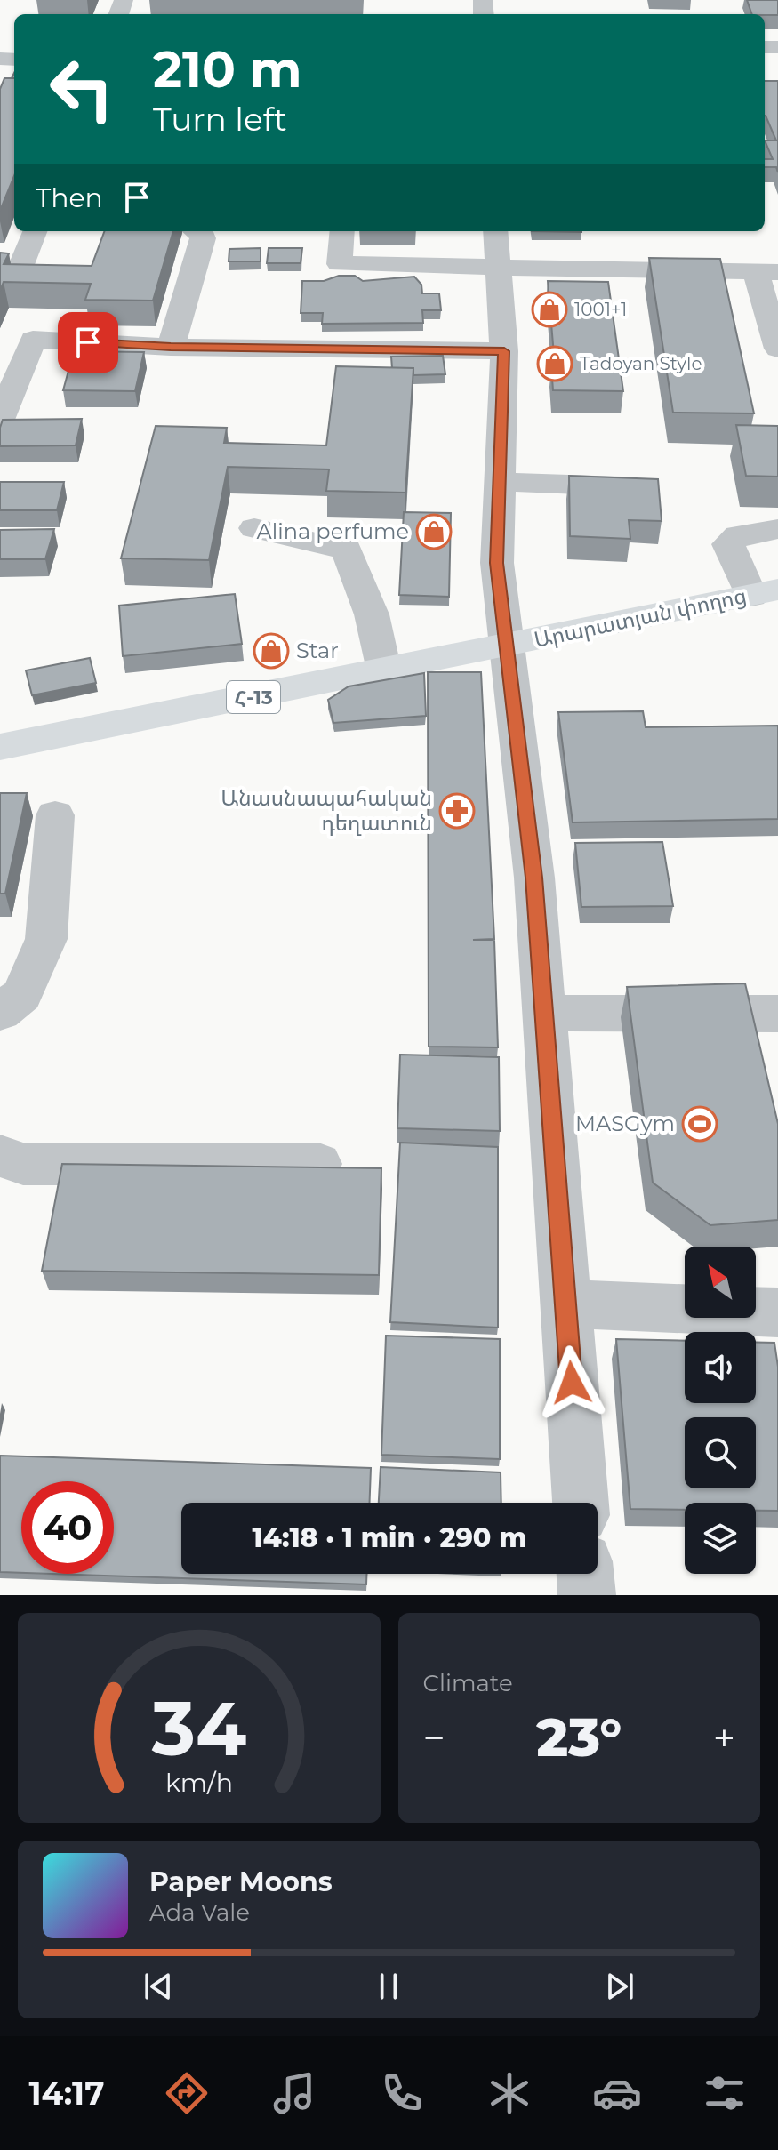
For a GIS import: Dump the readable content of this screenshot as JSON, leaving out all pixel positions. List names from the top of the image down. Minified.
{"streets":{"main road":["Արարատյան փողոց","Հ-13"]},"places":{"shop":["1001+1","Tadoyan Style","Alina perfume","Star"],"pharmacy":["Անասնապահական դեղատուն"],"sports":["MASGym"]},"north":"top left","page":{"turn":["210 m","Turn left"],"then":"Then","limit":"40","trip":"14:18 · 1 min · 290 m","tile":"Climate","heat":["−","23°","+"],"song":["Paper Moons","Ada Vale"],"tabs":"14:17","gauge":["34","km/h"]}}
